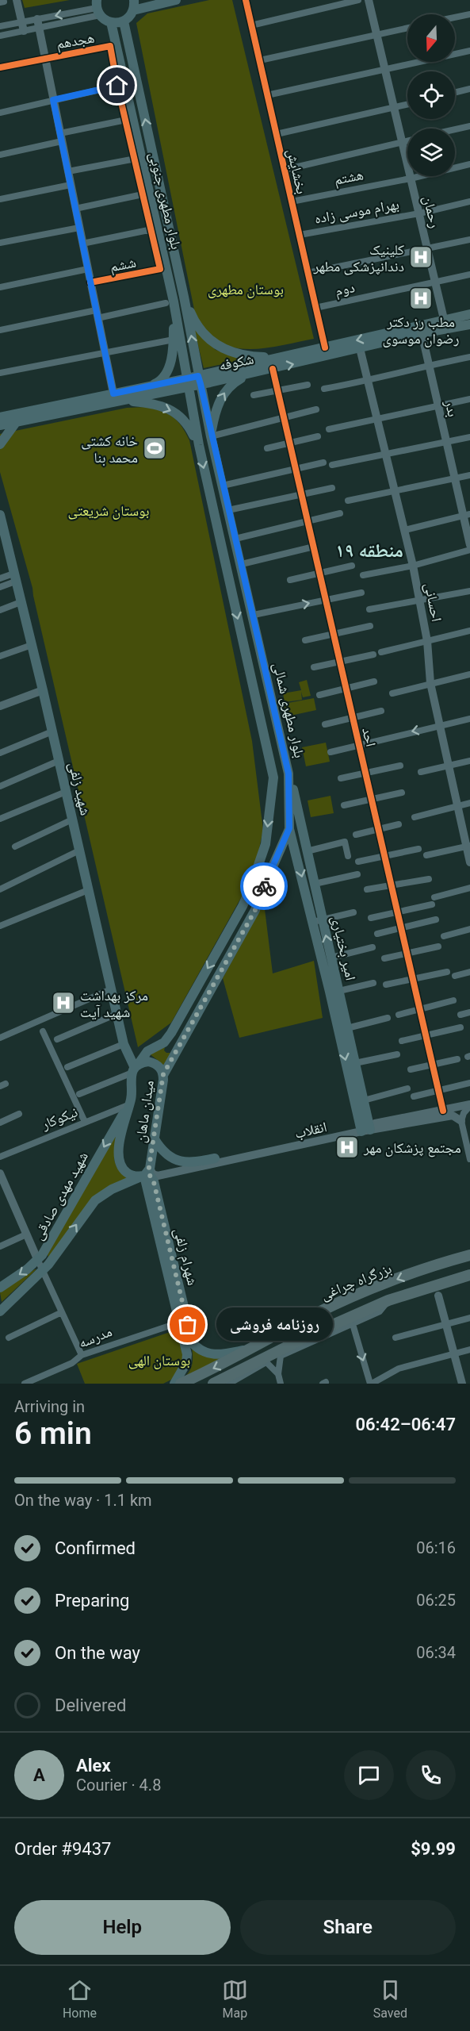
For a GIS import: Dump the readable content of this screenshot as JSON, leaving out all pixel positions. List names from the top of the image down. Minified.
{"streets":{"highway":["بزرگراه چراغی"],"main road":["بلوار مطهری جنوبی","شکوفه","بلوار مطهری شمالی","شهید زلفی","امیر بختیاری","میدان ماهان","شهید مهدی صادقی","شهرام زلفی"],"street":["هجدهم","بخشایش","هشتم","بهرام موسی زاده","رحمان","ششم","دوم","بدر","احسانی","احد","نیکوکار","انقلاب","مدرسه"]},"crossings":[["بخشایش","هشتم"],["بخشایش","بهرام موسی زاده"],["بخشایش","دوم"],["بخشایش","شکوفه"],["هشتم","رحمان"],["بلوار مطهری جنوبی","شکوفه"],["بلوار مطهری جنوبی","بلوار مطهری شمالی"],["بهرام موسی زاده","رحمان"],["رحمان","دوم"],["شکوفه","بدر"],["شکوفه","احسانی"],["شکوفه","بلوار مطهری شمالی"],["شکوفه","احد"],["بلوار مطهری شمالی","امیر بختیاری"],["بلوار مطهری شمالی","میدان ماهان"],["احد","انقلاب"],["شهید زلفی","میدان ماهان"],["امیر بختیاری","انقلاب"],["میدان ماهان","نیکوکار"],["میدان ماهان","انقلاب"],["میدان ماهان","شهید مهدی صادقی"],["میدان ماهان","شهرام زلفی"],["نیکوکار","شهید مهدی صادقی"],["انقلاب","شهید مهدی صادقی"],["انقلاب","شهرام زلفی"],["شهید مهدی صادقی","شهرام زلفی"],["شهرام زلفی","بزرگراه چراغی"],["شهرام زلفی","مدرسه"]],"districts":["منطقه ۱۹"],"parks":["بوستان مطهری","بوستان شریعتی","بوستان الهی"],"places":{"hospital":["کلینیک دندانپزشکی مطهر","مطب رز دکتر رضوان موسوی","مرکز بهداشت شهید آیت","مجتمع پزشکان مهر"],"sports":["خانه کشتی محمد بنا"],"other":["روزنامه فروشی"]},"north":"bottom","page":{"bubble":"روزنامه فروشی","heading":["6 min","Arriving in","06:42–06:47"],"panel":["Alex","Courier · 4.8","Order #9437","$9.99"],"bar":"On the way · 1.1 km","list":[["Confirmed","06:16"],["Preparing","06:25"],["On the way","06:34"],"Delivered"],"round":"A","buttons":["Help","Share"],"tabs":["Home","Map","Saved"]}}
